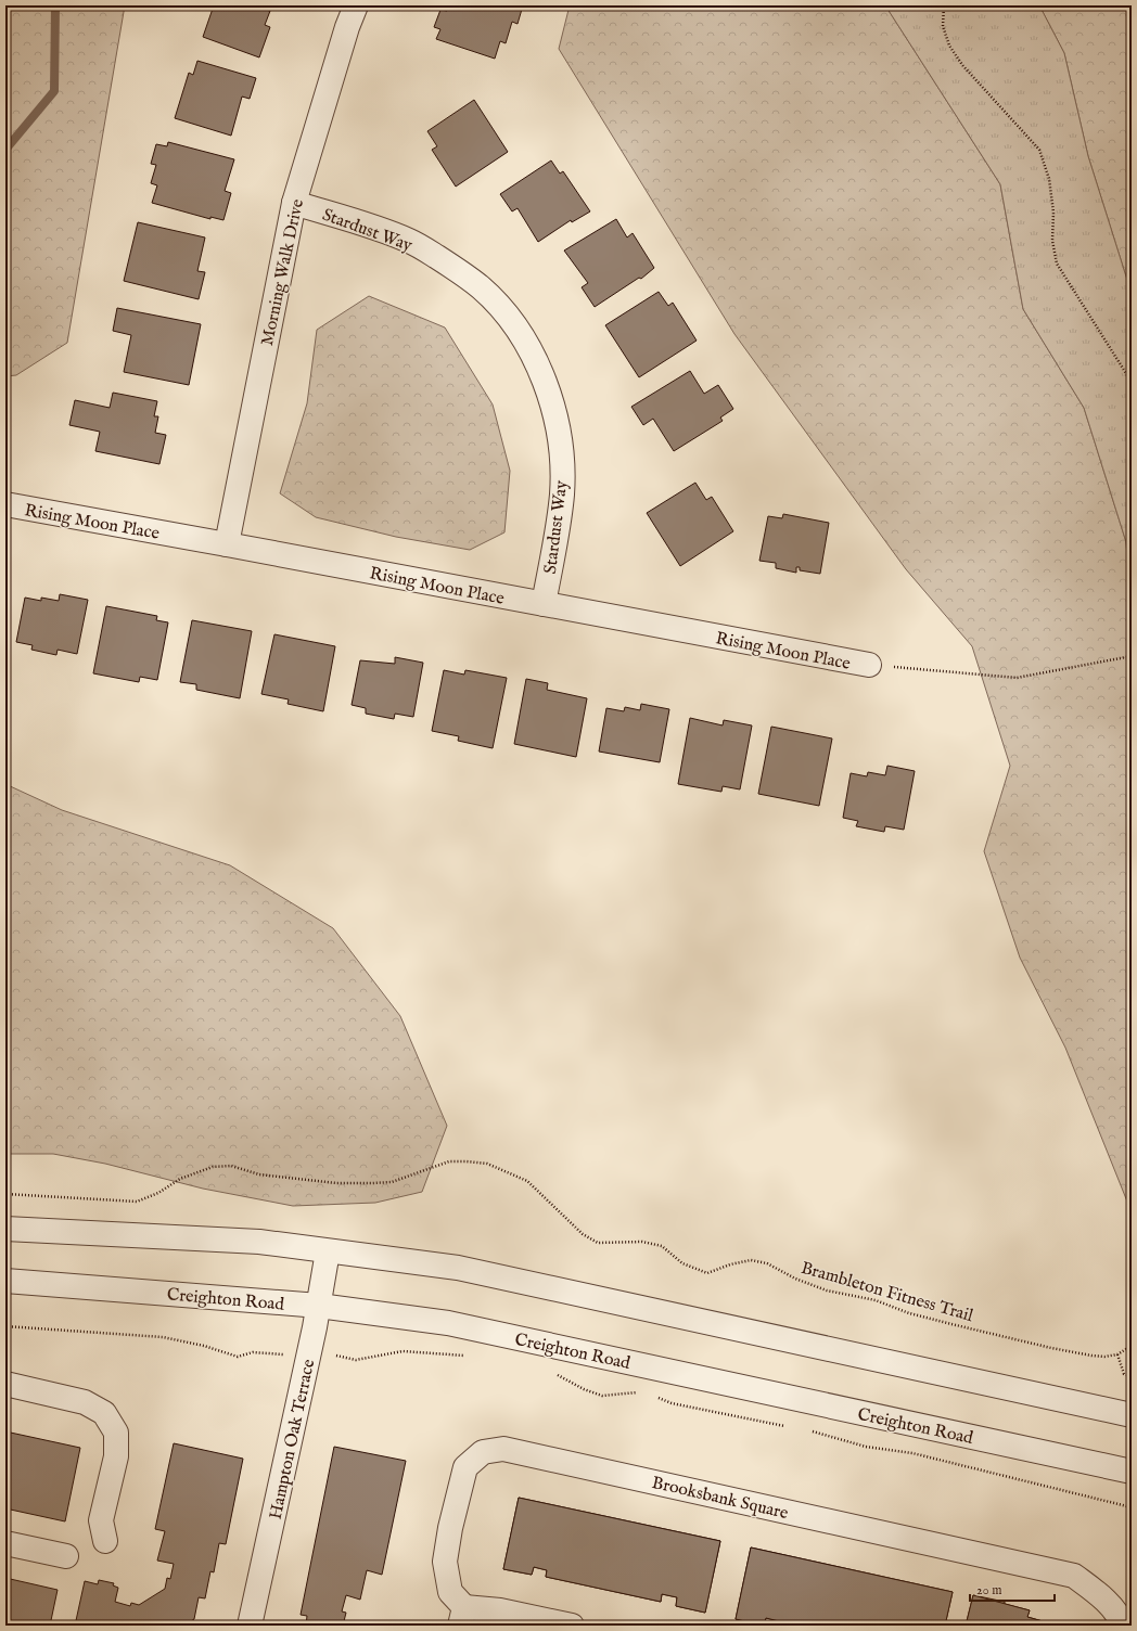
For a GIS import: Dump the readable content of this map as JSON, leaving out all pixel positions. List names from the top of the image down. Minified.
{"streets":{"street":["Stardust Way","Morning Walk Drive","Rising Moon Place","Creighton Road","Hampton Oak Terrace","Brooksbank Square"],"path":["Brambleton Fitness Trail"]},"crossings":[["Stardust Way","Morning Walk Drive"],["Stardust Way","Rising Moon Place"],["Morning Walk Drive","Rising Moon Place"],["Creighton Road","Hampton Oak Terrace"]],"scale_bar":"20 m"}
